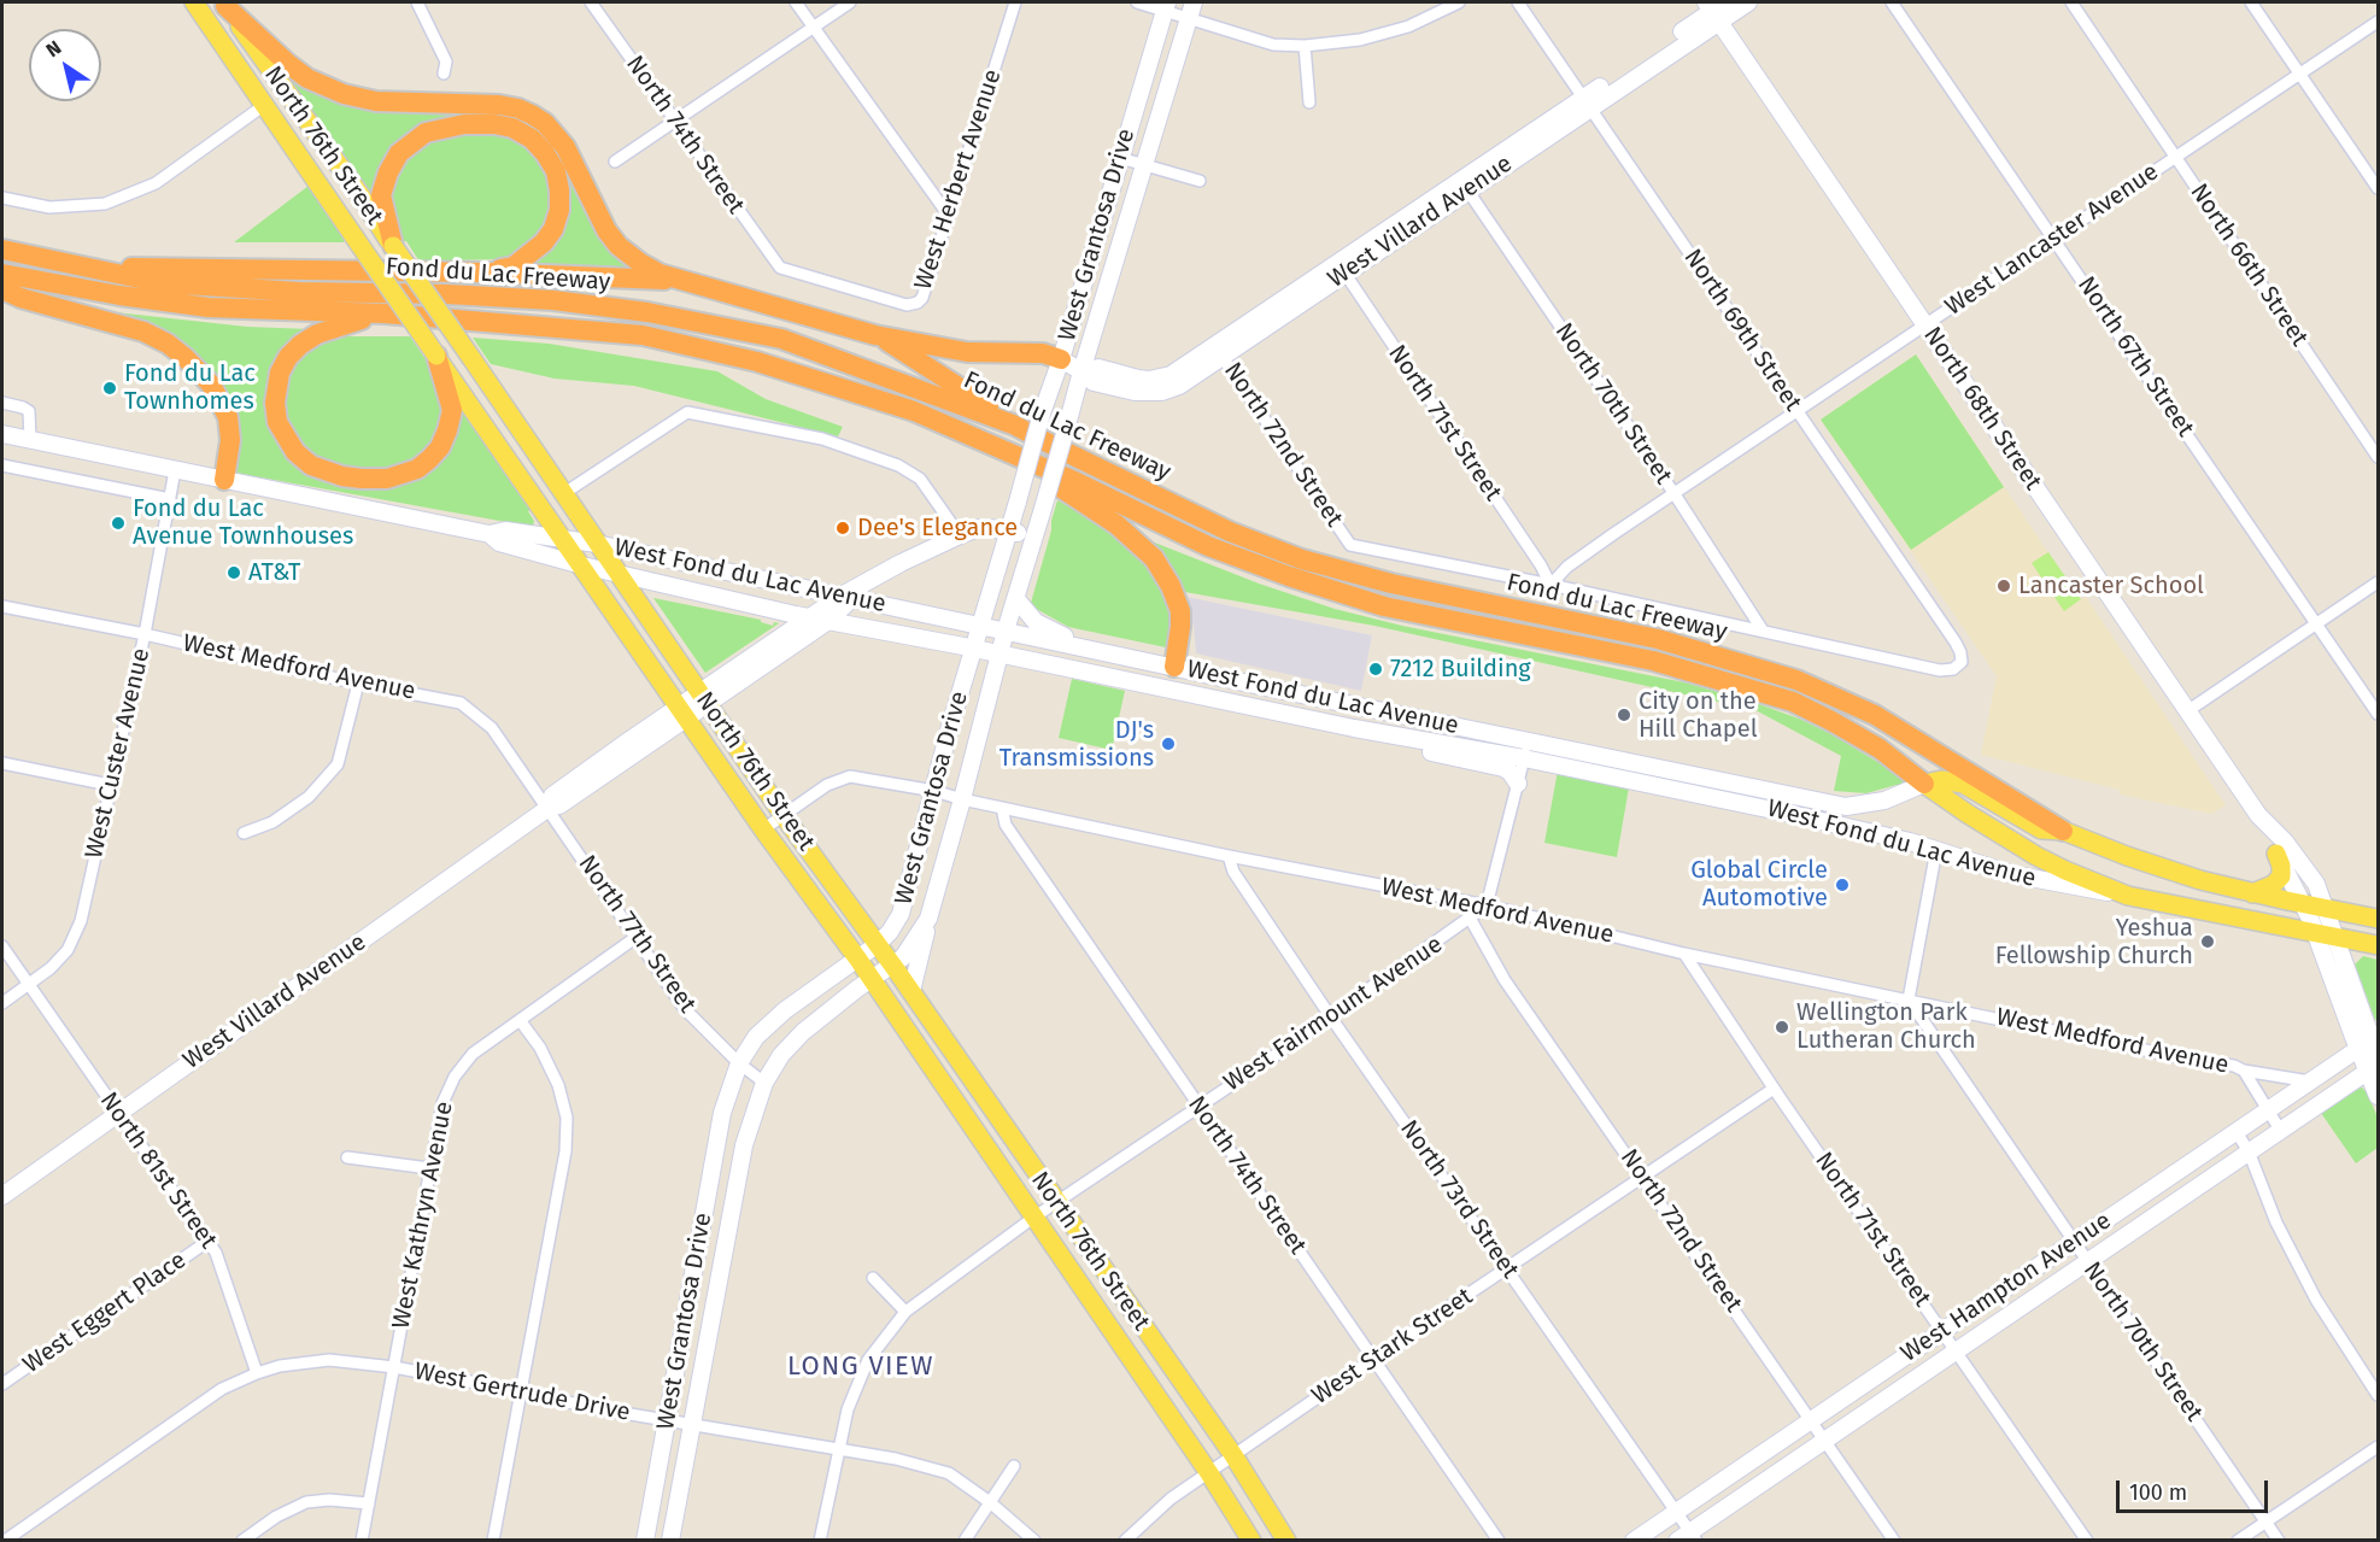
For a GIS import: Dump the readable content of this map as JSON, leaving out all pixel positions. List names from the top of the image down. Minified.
{"streets":{"highway":["Fond du Lac Freeway"],"main road":["North 76th Street","West Fond du Lac Avenue"],"street":["North 74th Street","West Herbert Avenue","West Villard Avenue","West Grantosa Drive","West Lancaster Avenue","North 66th Street","North 69th Street","North 67th Street","North 70th Street","North 68th Street","North 71st Street","North 72nd Street","West Medford Avenue","West Custer Avenue","North 77th Street","West Fairmount Avenue","North 81st Street","North 73rd Street","West Kathryn Avenue","West Hampton Avenue","West Eggert Place","West Stark Street","West Gertrude Drive"]},"crossings":[["North 74th Street","West Herbert Avenue"],["North 74th Street","West Medford Avenue"],["North 74th Street","West Fairmount Avenue"],["North 74th Street","West Stark Street"],["North 76th Street","West Villard Avenue"],["North 76th Street","West Grantosa Drive"],["North 76th Street","West Fond du Lac Avenue"],["North 76th Street","West Medford Avenue"],["North 76th Street","West Fairmount Avenue"],["North 76th Street","West Stark Street"],["West Villard Avenue","West Grantosa Drive"],["West Villard Avenue","North 69th Street"],["West Villard Avenue","North 70th Street"],["West Villard Avenue","North 68th Street"],["West Villard Avenue","North 71st Street"],["West Villard Avenue","North 72nd Street"],["West Villard Avenue","West Fond du Lac Avenue"],["West Villard Avenue","West Medford Avenue"],["West Villard Avenue","North 77th Street"],["West Villard Avenue","North 81st Street"],["West Grantosa Drive","West Fond du Lac Avenue"],["West Grantosa Drive","West Medford Avenue"],["West Grantosa Drive","North 77th Street"],["West Grantosa Drive","West Gertrude Drive"],["West Lancaster Avenue","North 66th Street"],["West Lancaster Avenue","North 69th Street"],["West Lancaster Avenue","North 67th Street"],["West Lancaster Avenue","North 70th Street"],["West Lancaster Avenue","North 68th Street"],["West Lancaster Avenue","North 71st Street"],["West Lancaster Avenue","North 72nd Street"],["Fond du Lac Freeway","West Fond du Lac Avenue"],["North 69th Street","North 70th Street"],["North 70th Street","West Medford Avenue"],["North 70th Street","West Hampton Avenue"],["North 68th Street","West Fond du Lac Avenue"],["North 68th Street","West Hampton Avenue"],["North 71st Street","North 72nd Street"],["North 71st Street","West Medford Avenue"],["North 71st Street","West Hampton Avenue"],["North 71st Street","West Stark Street"],["North 72nd Street","West Fairmount Avenue"],["North 72nd Street","West Hampton Avenue"],["North 72nd Street","West Stark Street"],["West Fond du Lac Avenue","West Custer Avenue"],["West Medford Avenue","West Custer Avenue"],["West Medford Avenue","North 77th Street"],["West Medford Avenue","West Fairmount Avenue"],["West Medford Avenue","North 73rd Street"],["West Medford Avenue","West Hampton Avenue"],["West Custer Avenue","North 81st Street"],["North 77th Street","West Kathryn Avenue"],["West Fairmount Avenue","North 73rd Street"],["West Fairmount Avenue","West Gertrude Drive"],["North 81st Street","West Eggert Place"],["North 81st Street","West Gertrude Drive"],["North 73rd Street","West Hampton Avenue"],["North 73rd Street","West Stark Street"],["West Kathryn Avenue","West Gertrude Drive"]],"districts":["LONG VIEW"],"places":["Fond du Lac Townhomes","Fond du Lac Avenue Townhouses","Dee's Elegance","AT&T","Lancaster School","7212 Building","City on the Hill Chapel","DJ's Transmissions","Global Circle Automotive","Yeshua Fellowship Church","Wellington Park Lutheran Church"],"scale_bar":"100 m","north":"top left"}
